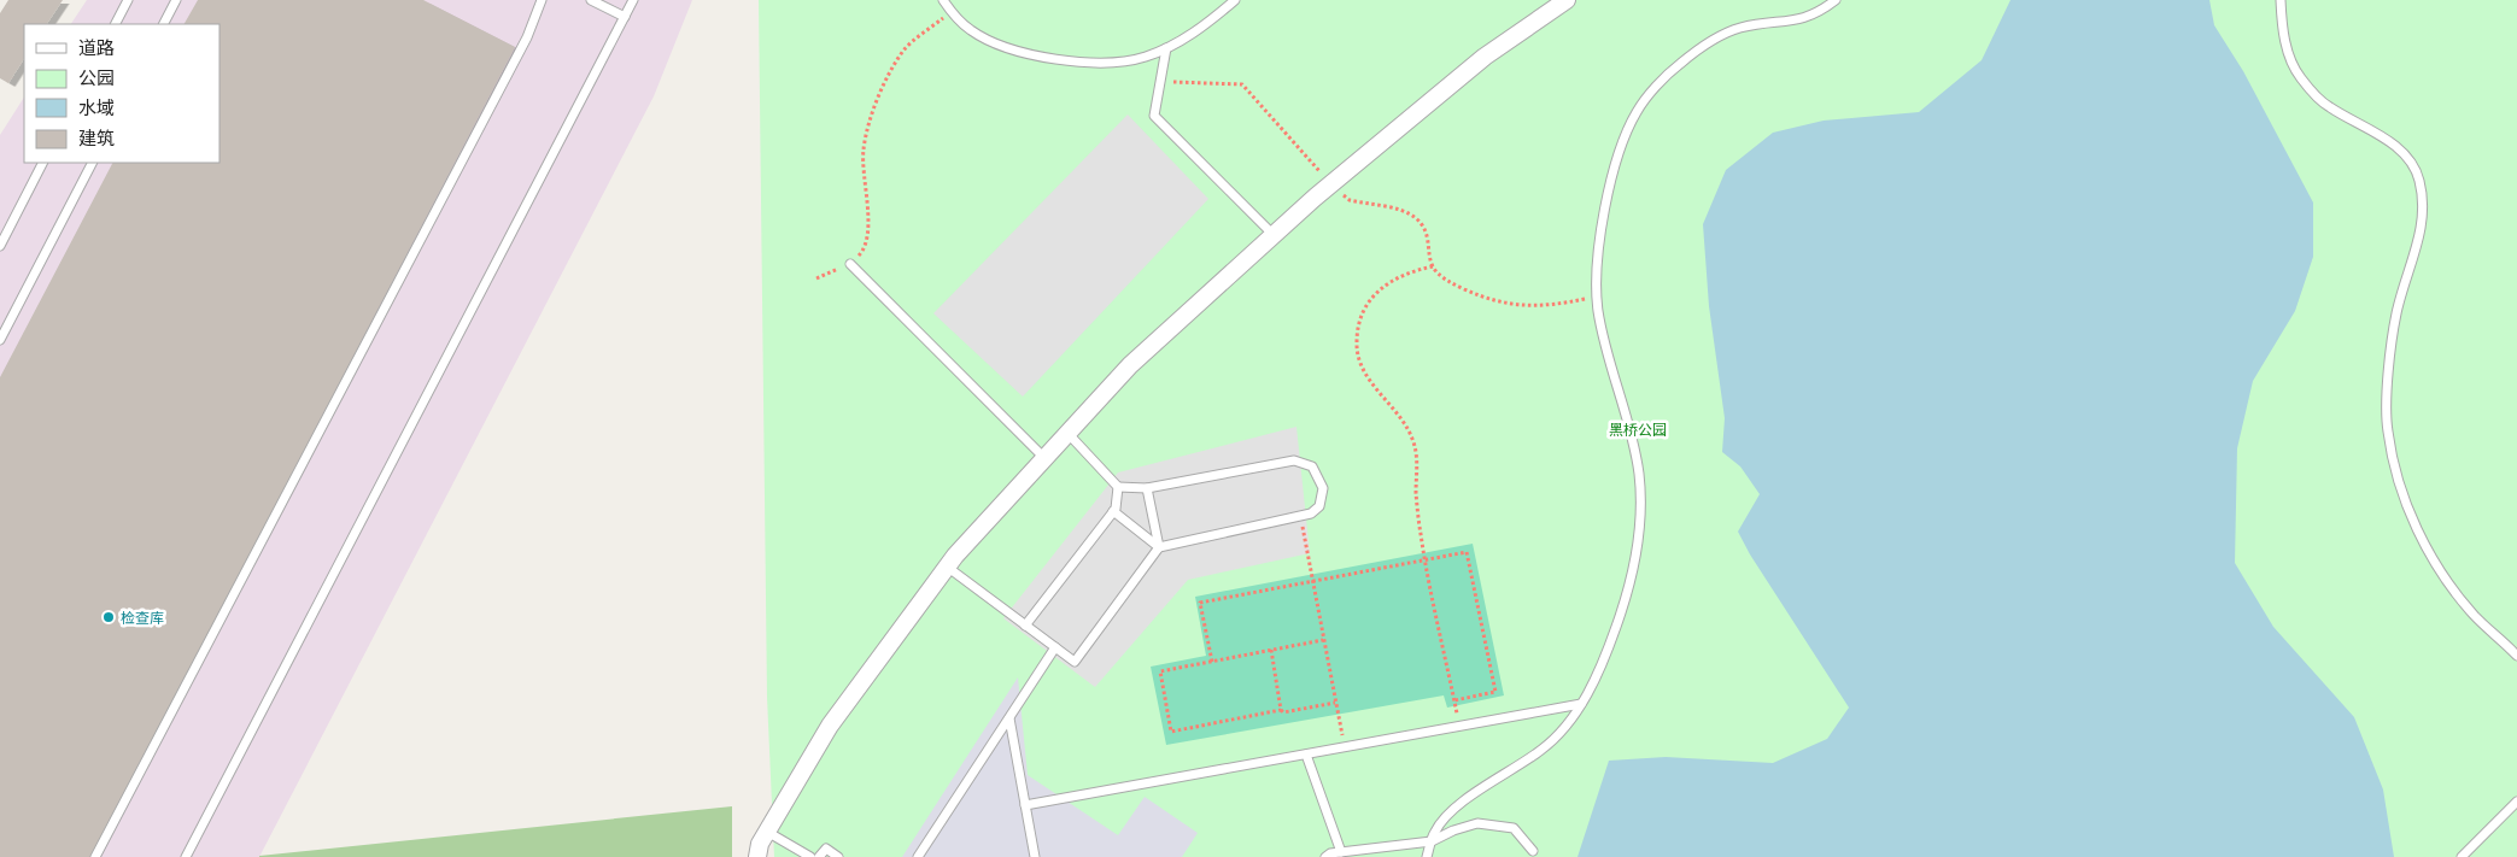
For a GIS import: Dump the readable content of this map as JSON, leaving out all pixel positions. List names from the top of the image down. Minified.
{"parks":["黑桥公园"],"places":["检查库"],"legend":["道路","公园","水域","建筑"]}
